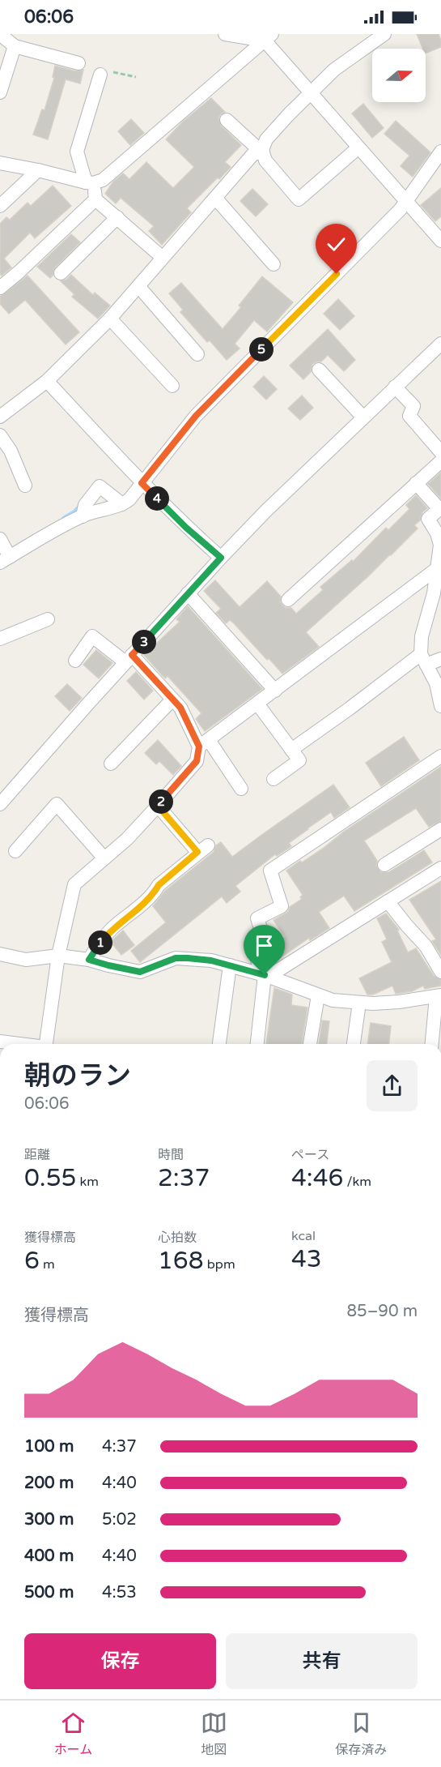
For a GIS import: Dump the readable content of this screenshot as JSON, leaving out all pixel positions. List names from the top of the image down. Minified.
{"north":"right","page":{"status":"06:06","pins":["5","4","3","2","1"],"heading":["朝のラン","06:06"],"stats":[["距離","0.55 km"],["時間","2:37"],["ペース","4:46 /km"],["獲得標高","6 m"],["心拍数","168 bpm"],["kcal","43"]],"chart":["獲得標高","85–90 m"],"list":[{"name":"100 m","note":"4:37"},{"name":"200 m","note":"4:40"},{"name":"300 m","note":"5:02"},{"name":"400 m","note":"4:40"},{"name":"500 m","note":"4:53"}],"buttons":["保存","共有"],"tabs":["ホーム","地図","保存済み"]}}
